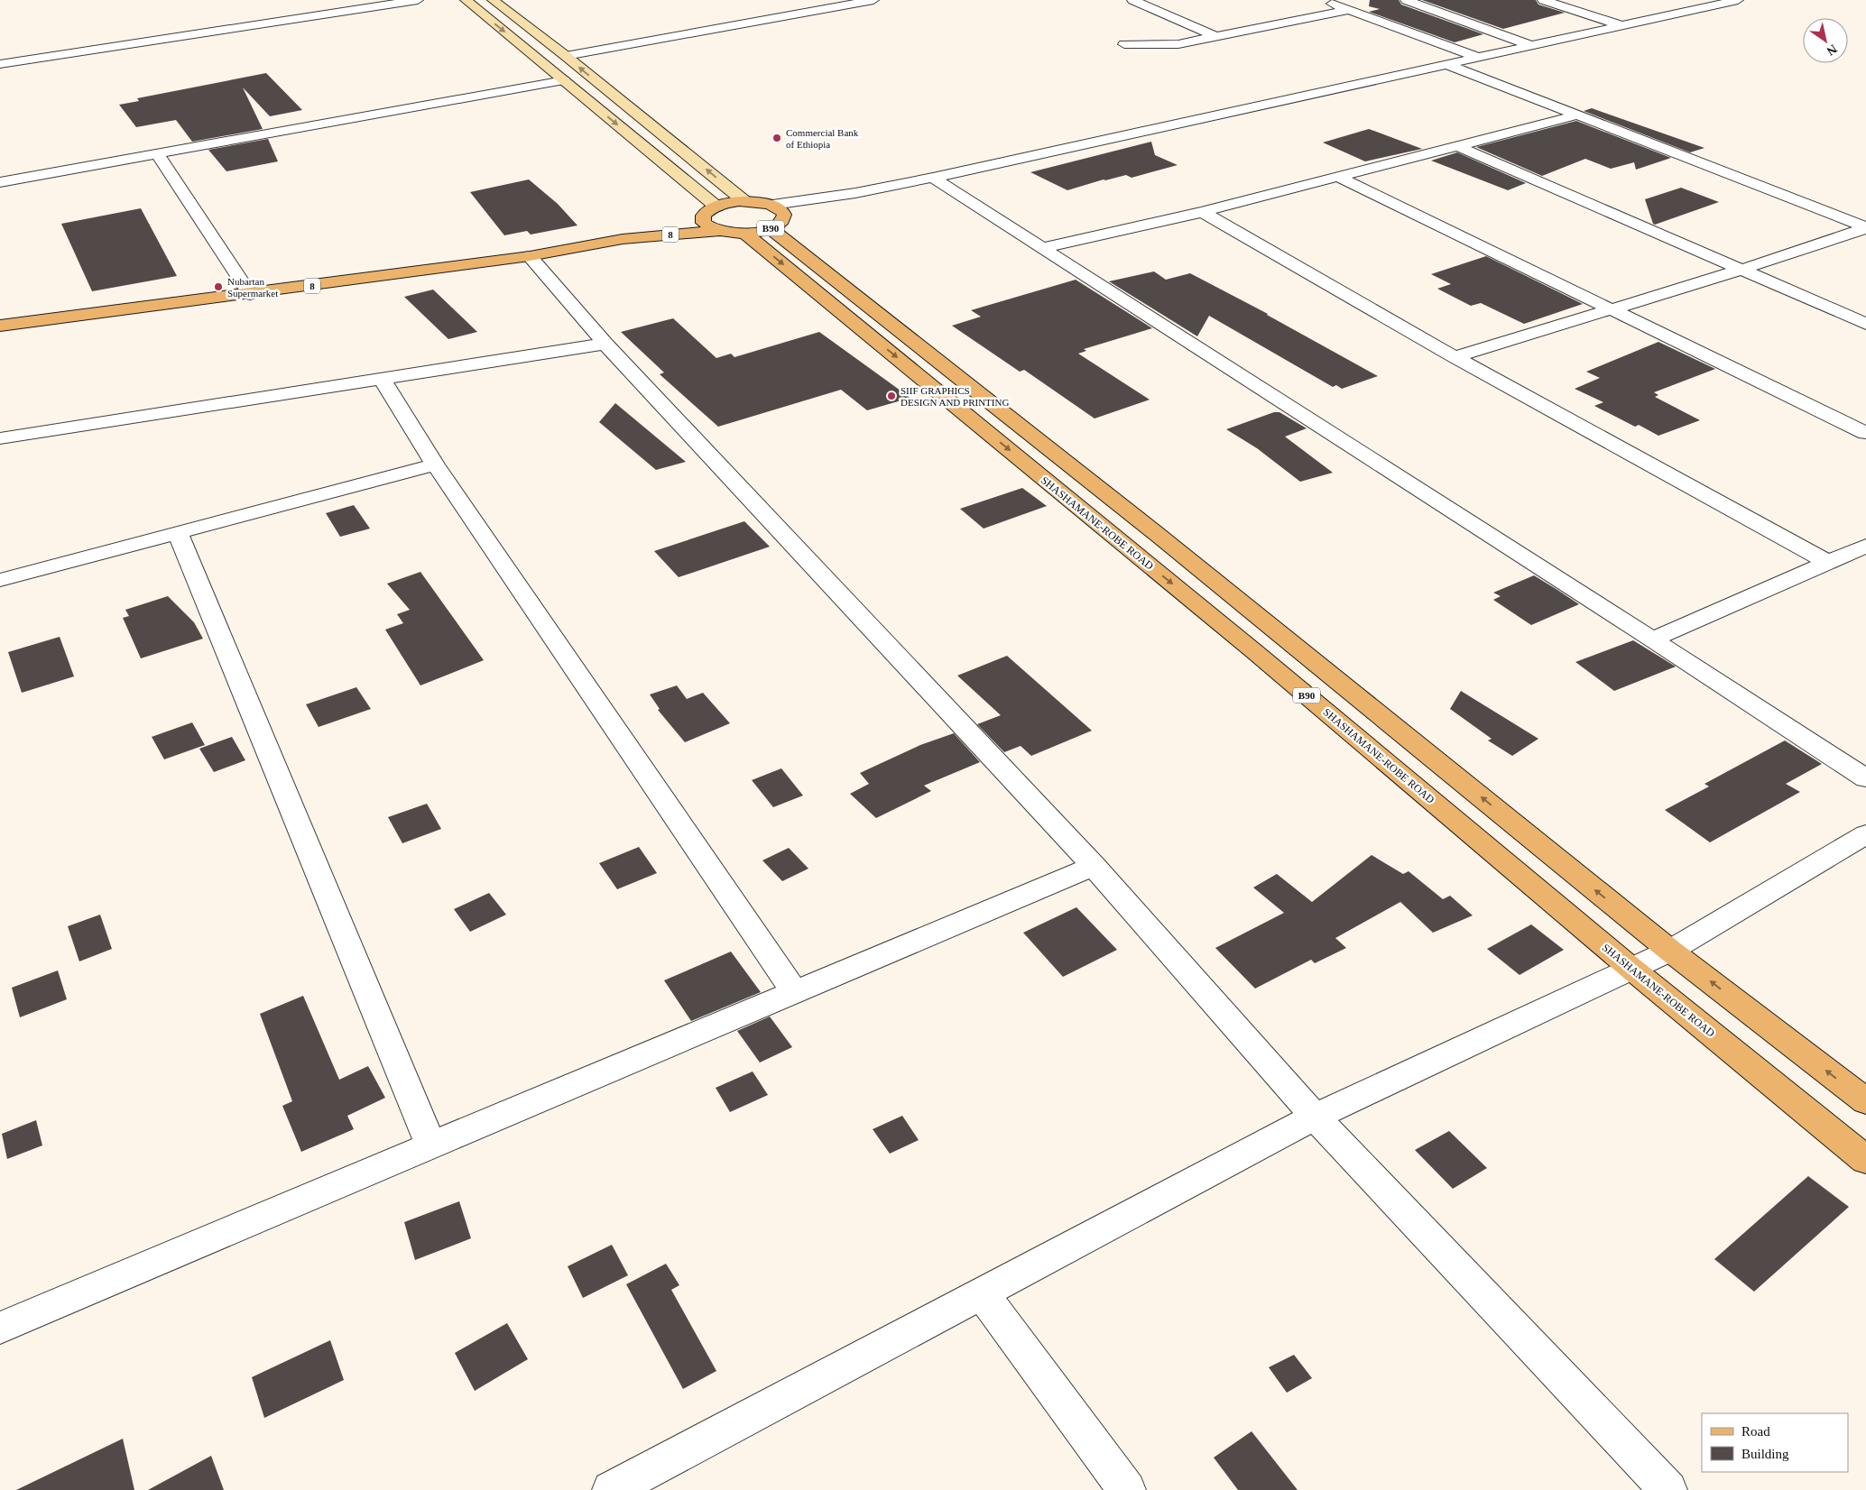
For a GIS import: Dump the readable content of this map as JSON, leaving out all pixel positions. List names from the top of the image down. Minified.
{"streets":{"main road":["B90","8","SHASHAMANE-ROBE ROAD"]},"crossings":[["B90","8"],["B90","SHASHAMANE-ROBE ROAD"]],"places":["Commercial Bank of Ethiopia","Nubartan Supermarket","SIIF GRAPHICS DESIGN AND PRINTING"],"legend":["Road","Building"],"north":"bottom right"}
